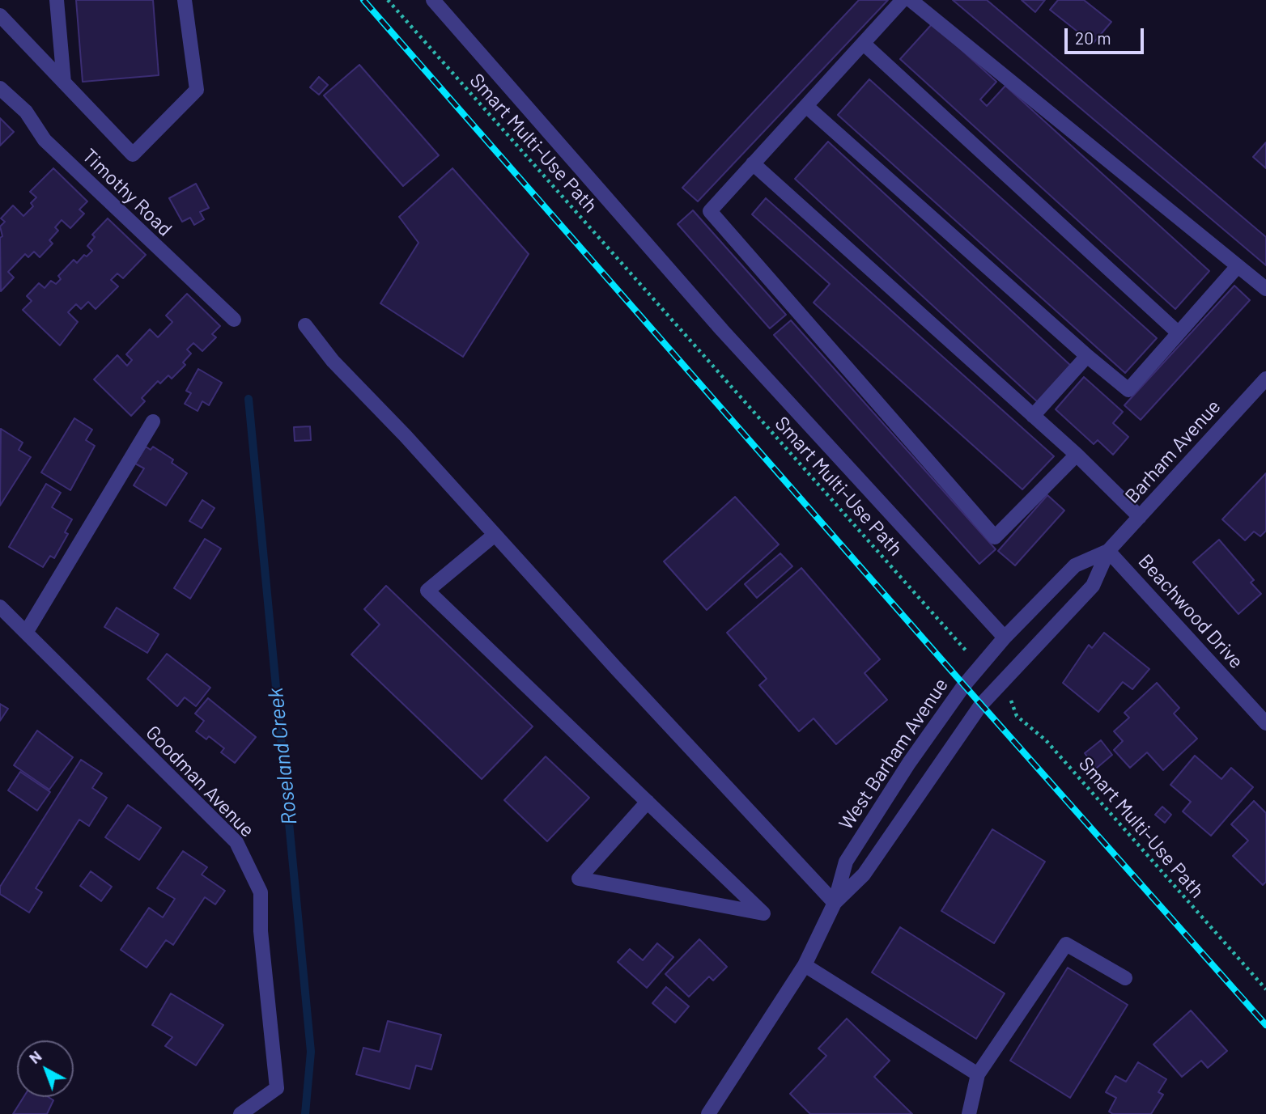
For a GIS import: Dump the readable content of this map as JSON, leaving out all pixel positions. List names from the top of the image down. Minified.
{"streets":{"street":["Timothy Road","Barham Avenue","Beachwood Drive","West Barham Avenue","Goodman Avenue"],"path":["Smart Multi-Use Path"]},"crossings":[["Smart Multi-Use Path","West Barham Avenue"],["Barham Avenue","Beachwood Drive"],["Barham Avenue","West Barham Avenue"]],"water":["Roseland Creek"],"scale_bar":"20 m","north":"top left"}
